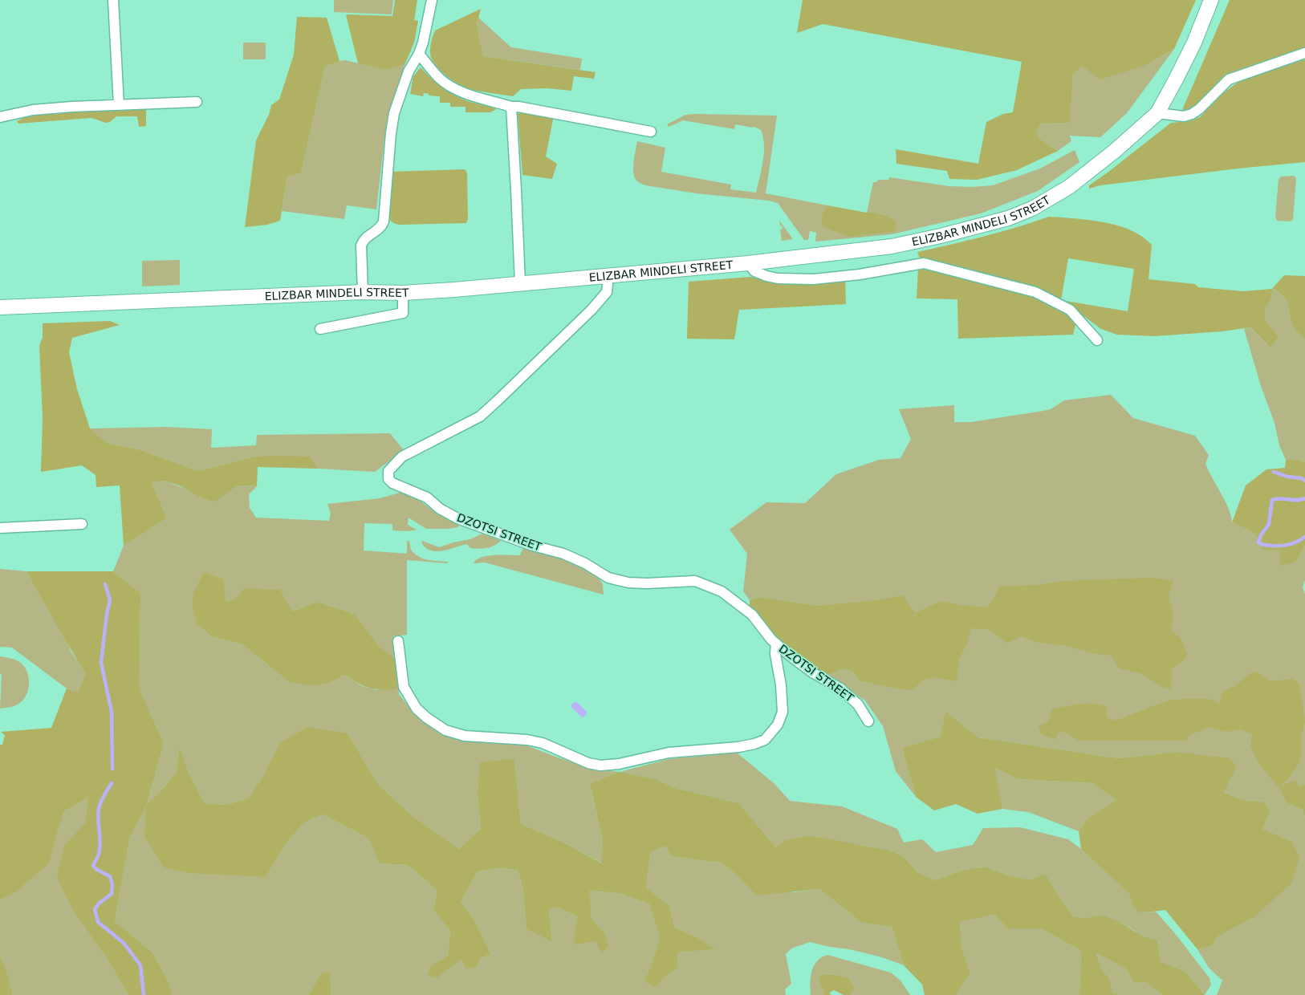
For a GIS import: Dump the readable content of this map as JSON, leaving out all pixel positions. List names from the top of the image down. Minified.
{"streets":{"street":["ELIZBAR MINDELI STREET","DZOTSI STREET"]},"crossings":[["ELIZBAR MINDELI STREET","DZOTSI STREET"]]}
